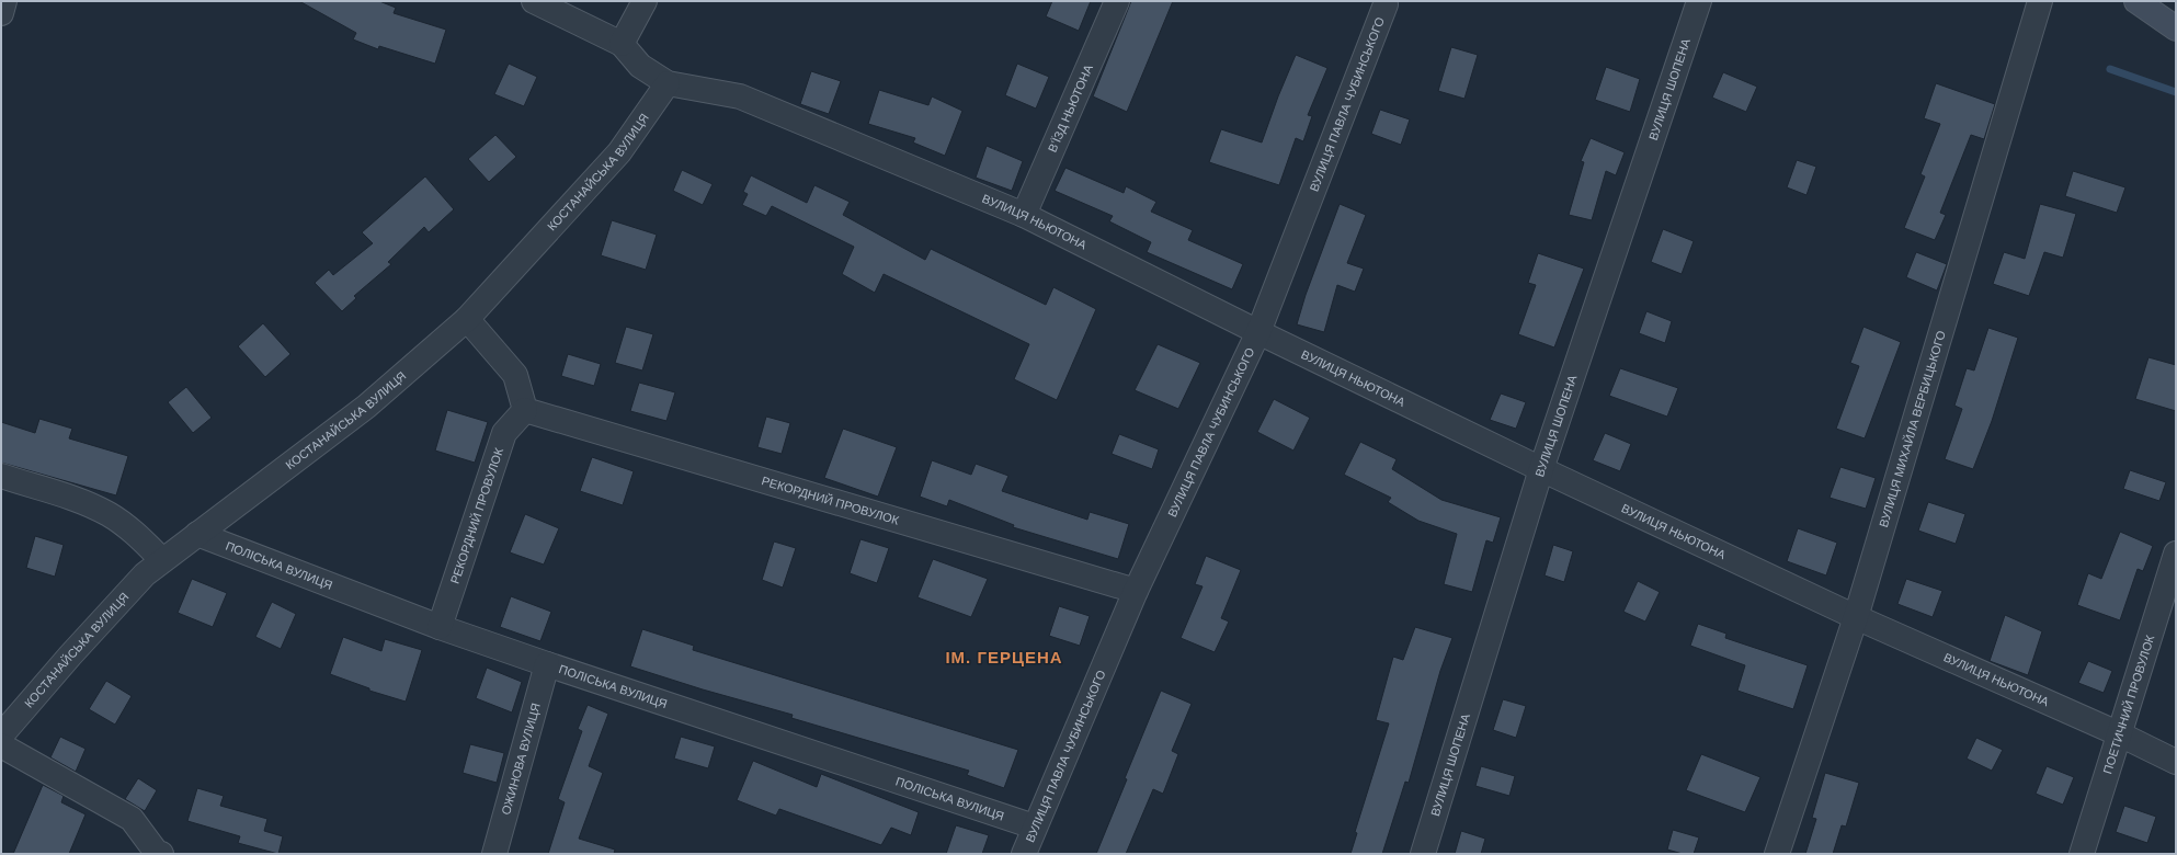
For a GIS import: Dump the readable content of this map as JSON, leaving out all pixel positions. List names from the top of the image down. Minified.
{"streets":{"street":["ВУЛИЦЯ ШОПЕНА","ВУЛИЦЯ ПАВЛА ЧУБИНСЬКОГО","В’ЇЗД НЬЮТОНА","КОСТАНАЙСЬКА ВУЛИЦЯ","ВУЛИЦЯ НЬЮТОНА","ВУЛИЦЯ МИХАЙЛА ВЕРБИЦЬКОГО","РЕКОРДНИЙ ПРОВУЛОК","ПОЛІСЬКА ВУЛИЦЯ","ПОЕТИЧНИЙ ПРОВУЛОК","ОЖИНОВА ВУЛИЦЯ"]},"crossings":[["ВУЛИЦЯ ШОПЕНА","ВУЛИЦЯ НЬЮТОНА"],["ВУЛИЦЯ ПАВЛА ЧУБИНСЬКОГО","ВУЛИЦЯ НЬЮТОНА"],["ВУЛИЦЯ ПАВЛА ЧУБИНСЬКОГО","РЕКОРДНИЙ ПРОВУЛОК"],["ВУЛИЦЯ ПАВЛА ЧУБИНСЬКОГО","ПОЛІСЬКА ВУЛИЦЯ"],["В’ЇЗД НЬЮТОНА","ВУЛИЦЯ НЬЮТОНА"],["КОСТАНАЙСЬКА ВУЛИЦЯ","ВУЛИЦЯ НЬЮТОНА"],["КОСТАНАЙСЬКА ВУЛИЦЯ","ПОЛІСЬКА ВУЛИЦЯ"],["ВУЛИЦЯ НЬЮТОНА","ВУЛИЦЯ МИХАЙЛА ВЕРБИЦЬКОГО"],["ВУЛИЦЯ НЬЮТОНА","ПОЕТИЧНИЙ ПРОВУЛОК"],["РЕКОРДНИЙ ПРОВУЛОК","ПОЛІСЬКА ВУЛИЦЯ"],["ПОЛІСЬКА ВУЛИЦЯ","ОЖИНОВА ВУЛИЦЯ"]],"districts":["ІМ. ГЕРЦЕНА"]}
